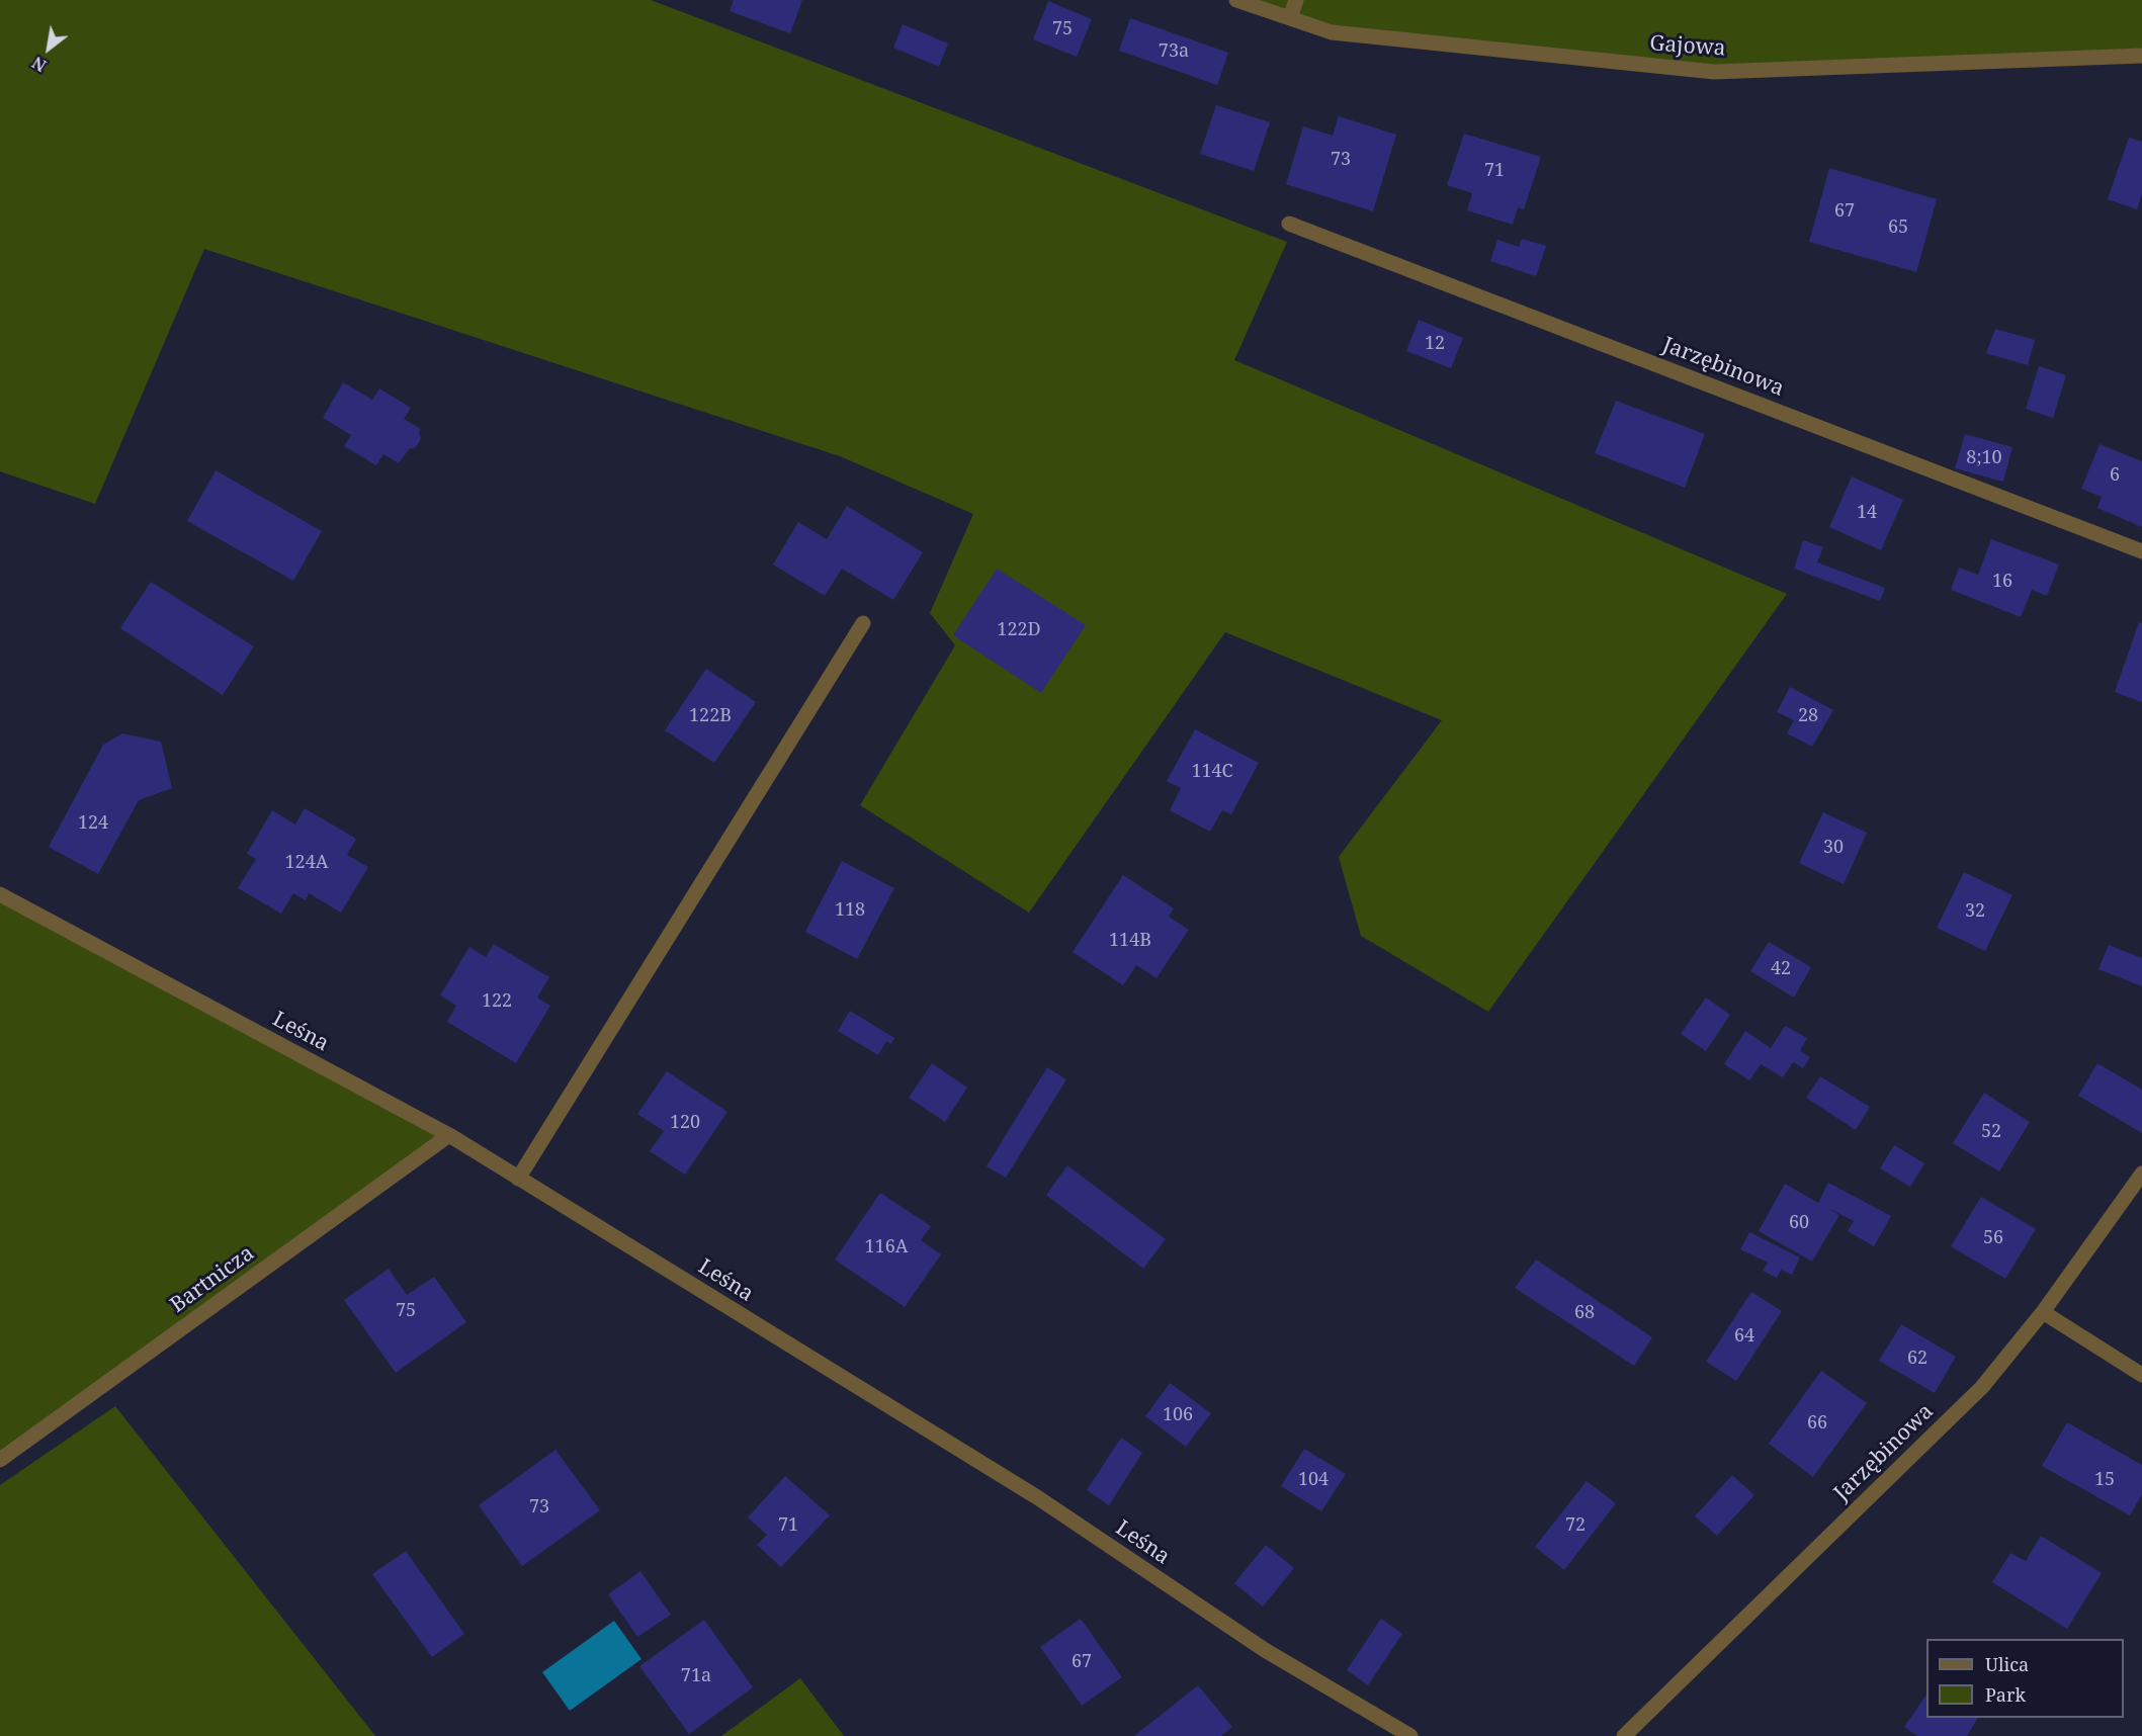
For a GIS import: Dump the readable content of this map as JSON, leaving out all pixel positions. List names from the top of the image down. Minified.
{"streets":{"street":["Gajowa","Jarzębinowa","Leśna","Bartnicza"]},"crossings":[["Leśna","Bartnicza"]],"house_numbers":["75","73a","73","71","67","65","12","8;10","6","14","16","122D","122B","28","114C","124","30","124A","118","32","114B","42","122","120","52","60","56","116A","75","68","64","62","106","66","104","15","73","71","72","67","71a"],"legend":["Ulica","Park"],"north":"bottom left"}
